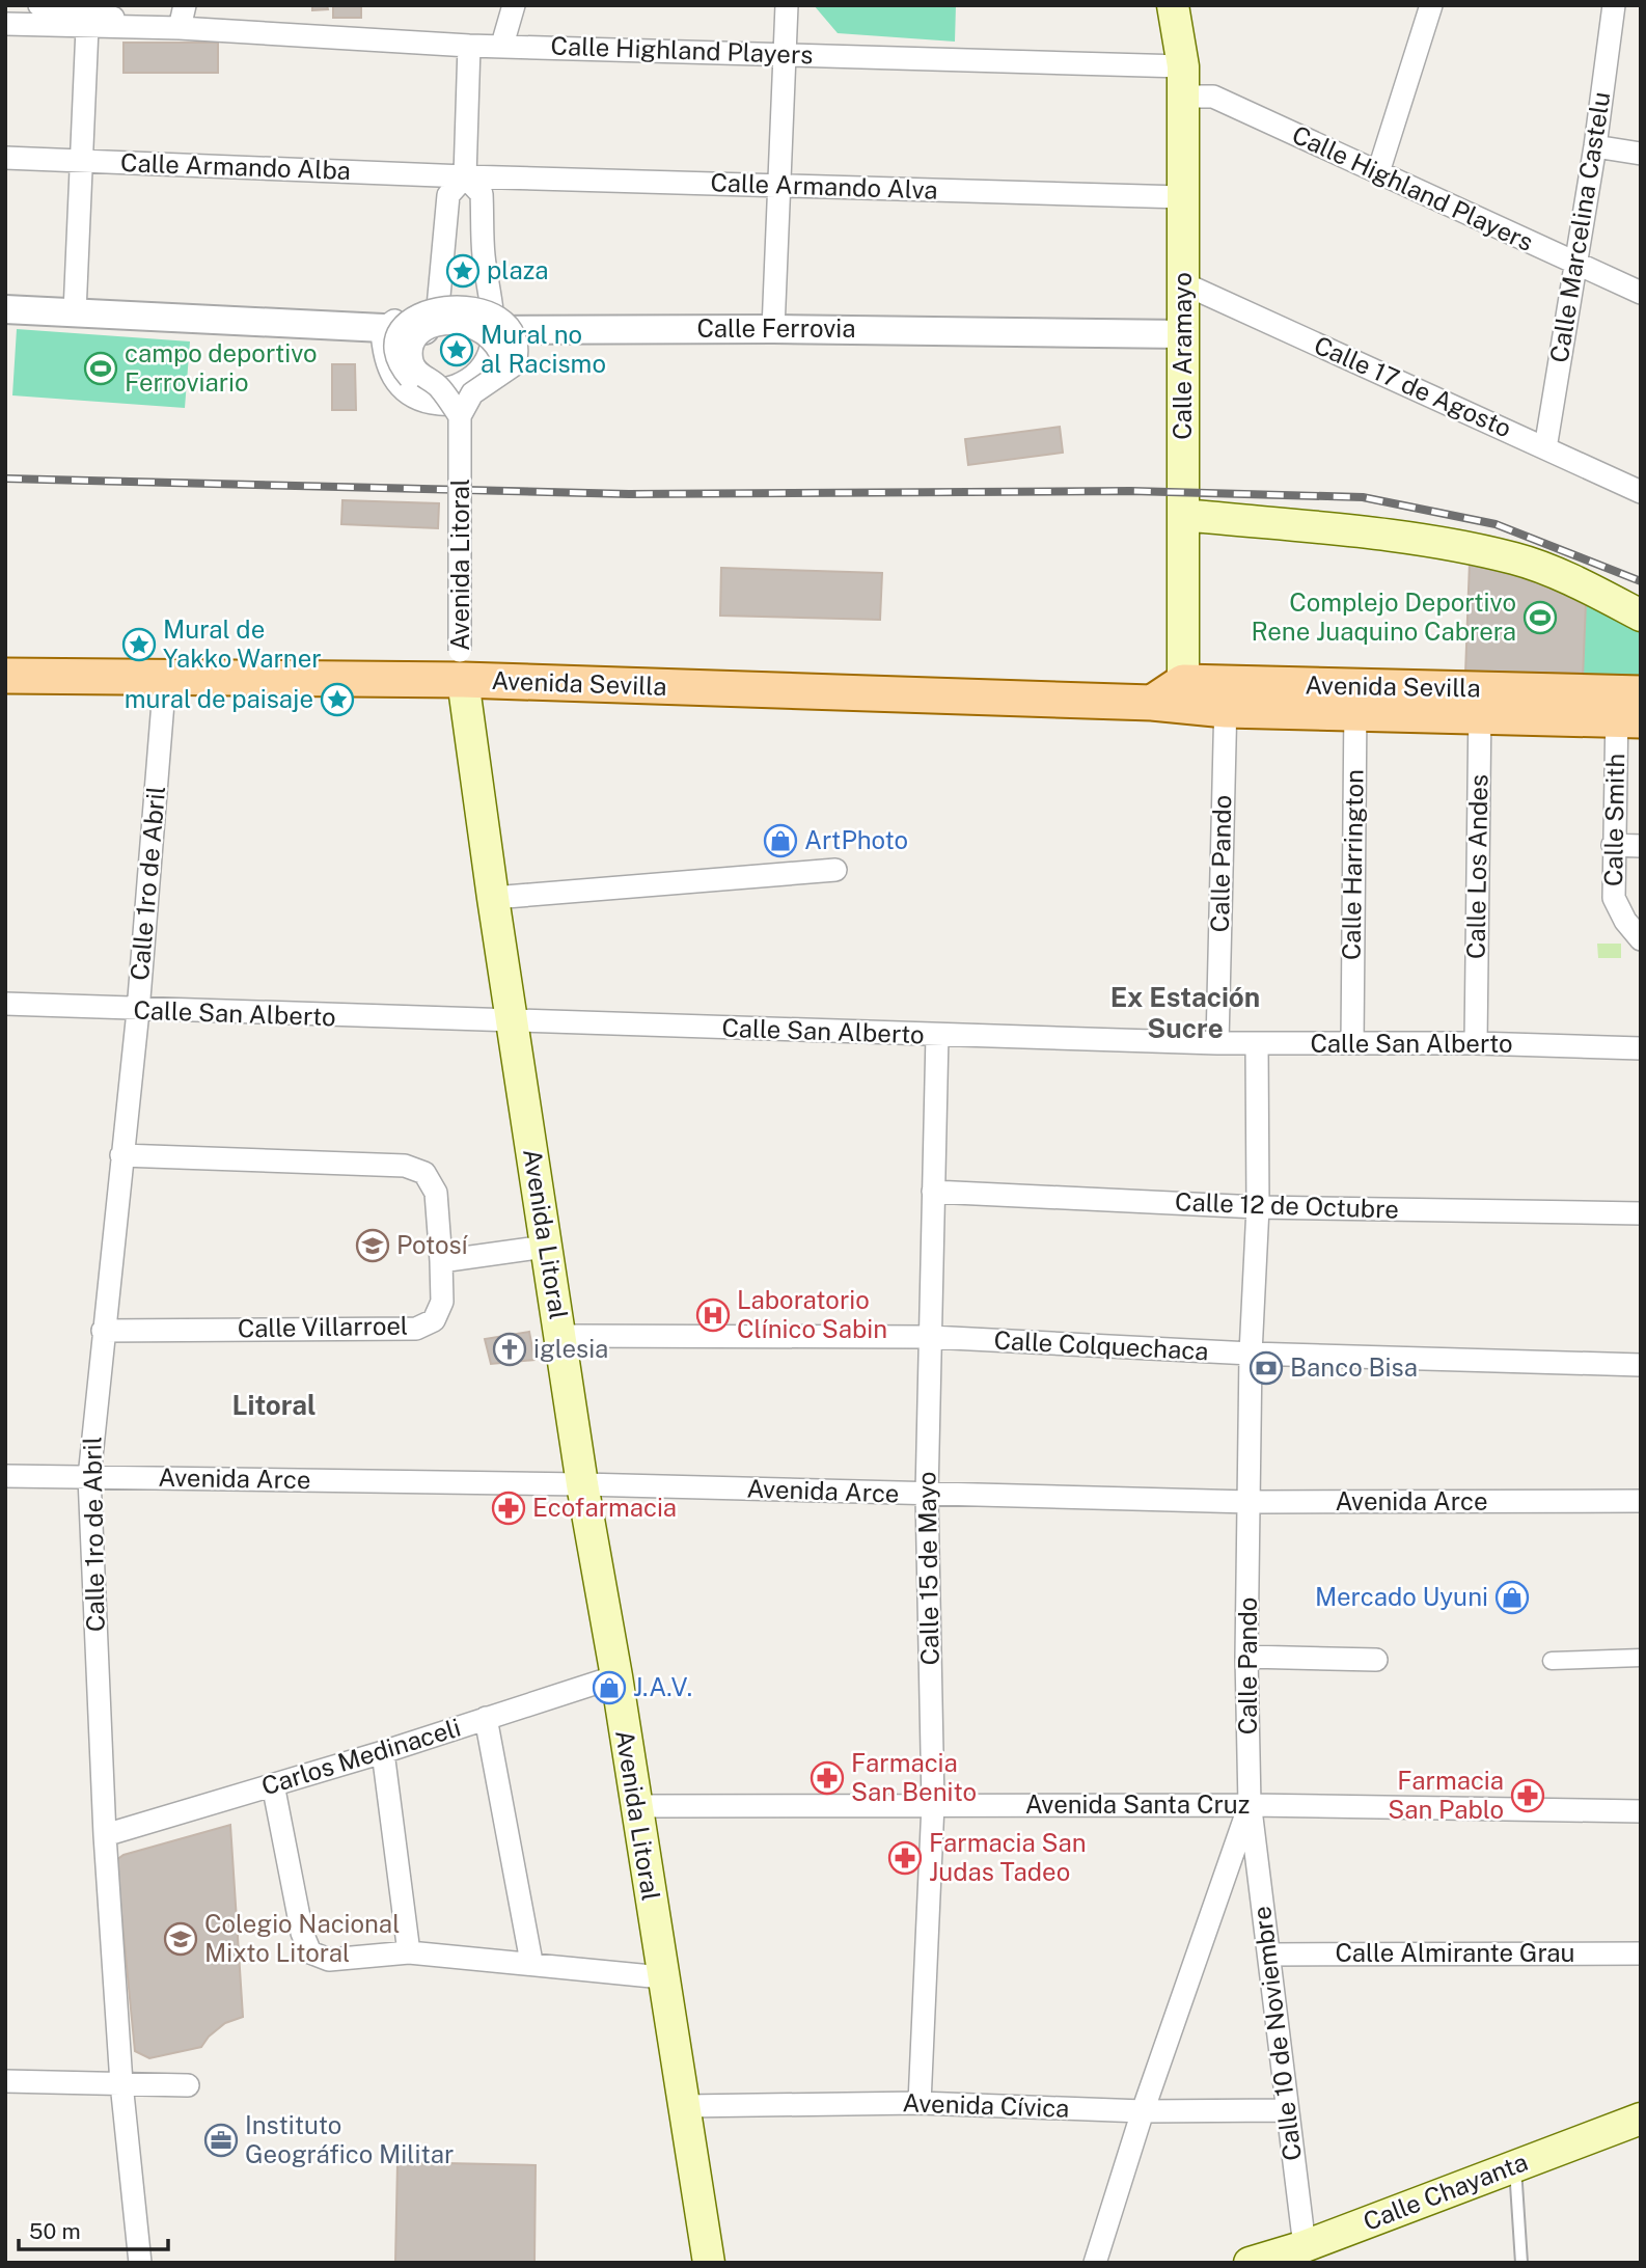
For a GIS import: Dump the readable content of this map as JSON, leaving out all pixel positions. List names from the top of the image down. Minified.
{"streets":{"main road":["Calle Aramayo","Avenida Litoral","Avenida Sevilla","Calle Chayanta"],"street":["Calle Highland Players","Calle Armando Alba","Calle Armando Alva","Calle Marcelina Castelu","Calle Ferrovia","Calle 17 de Agosto","Calle Smith","Calle Pando","Calle Harrington","Calle Los Andes","Calle 1ro de Abril","Calle San Alberto","Calle 12 de Octubre","Calle Villarroel","Calle Colquechaca","Avenida Arce","Calle 15 de Mayo","Carlos Medinaceli","Avenida Santa Cruz","Calle Almirante Grau","Calle 10 de Noviembre","Avenida Cívica"]},"crossings":[["Calle Highland Players","Calle Marcelina Castelu"],["Calle Highland Players","Calle Aramayo"],["Calle Armando Alba","Calle Armando Alva"],["Calle Armando Alva","Calle Aramayo"],["Calle Marcelina Castelu","Calle 17 de Agosto"],["Calle Ferrovia","Calle Aramayo"],["Calle Aramayo","Calle 17 de Agosto"],["Calle Aramayo","Avenida Sevilla"],["Avenida Litoral","Avenida Sevilla"],["Avenida Litoral","Calle San Alberto"],["Avenida Litoral","Calle Colquechaca"],["Avenida Litoral","Avenida Arce"],["Avenida Litoral","Carlos Medinaceli"],["Avenida Litoral","Avenida Santa Cruz"],["Avenida Litoral","Avenida Cívica"],["Avenida Sevilla","Calle Smith"],["Avenida Sevilla","Calle Pando"],["Avenida Sevilla","Calle Harrington"],["Avenida Sevilla","Calle Los Andes"],["Avenida Sevilla","Calle 1ro de Abril"],["Calle Pando","Calle San Alberto"],["Calle Pando","Calle 12 de Octubre"],["Calle Pando","Calle Colquechaca"],["Calle Pando","Avenida Arce"],["Calle Pando","Avenida Santa Cruz"],["Calle Pando","Calle 10 de Noviembre"],["Calle Pando","Avenida Cívica"],["Calle Harrington","Calle San Alberto"],["Calle Los Andes","Calle San Alberto"],["Calle 1ro de Abril","Calle San Alberto"],["Calle 1ro de Abril","Calle Villarroel"],["Calle 1ro de Abril","Avenida Arce"],["Calle 1ro de Abril","Carlos Medinaceli"],["Calle San Alberto","Calle 15 de Mayo"],["Calle 12 de Octubre","Calle 15 de Mayo"],["Calle Colquechaca","Calle 15 de Mayo"],["Avenida Arce","Calle 15 de Mayo"],["Calle 15 de Mayo","Avenida Santa Cruz"],["Calle 15 de Mayo","Avenida Cívica"],["Avenida Santa Cruz","Calle 10 de Noviembre"],["Calle Almirante Grau","Calle 10 de Noviembre"],["Calle 10 de Noviembre","Avenida Cívica"],["Calle 10 de Noviembre","Calle Chayanta"]],"districts":["Ex Estación Sucre","Litoral"],"places":{"place":["plaza","Mural no al Racismo","Mural de Yakko Warner","mural de paisaje"],"sports":["campo deportivo Ferroviario","Complejo Deportivo Rene Juaquino Cabrera"],"shop":["ArtPhoto","Mercado Uyuni","J.A.V."],"school or university":["Potosí","Colegio Nacional Mixto Litoral"],"hospital":["Laboratorio Clínico Sabin"],"church":["iglesia"],"bank":["Banco Bisa"],"pharmacy":["Ecofarmacia","Farmacia San Benito","Farmacia San Pablo","Farmacia San Judas Tadeo"],"office":["Instituto Geográfico Militar"]},"scale_bar":"50 m"}
